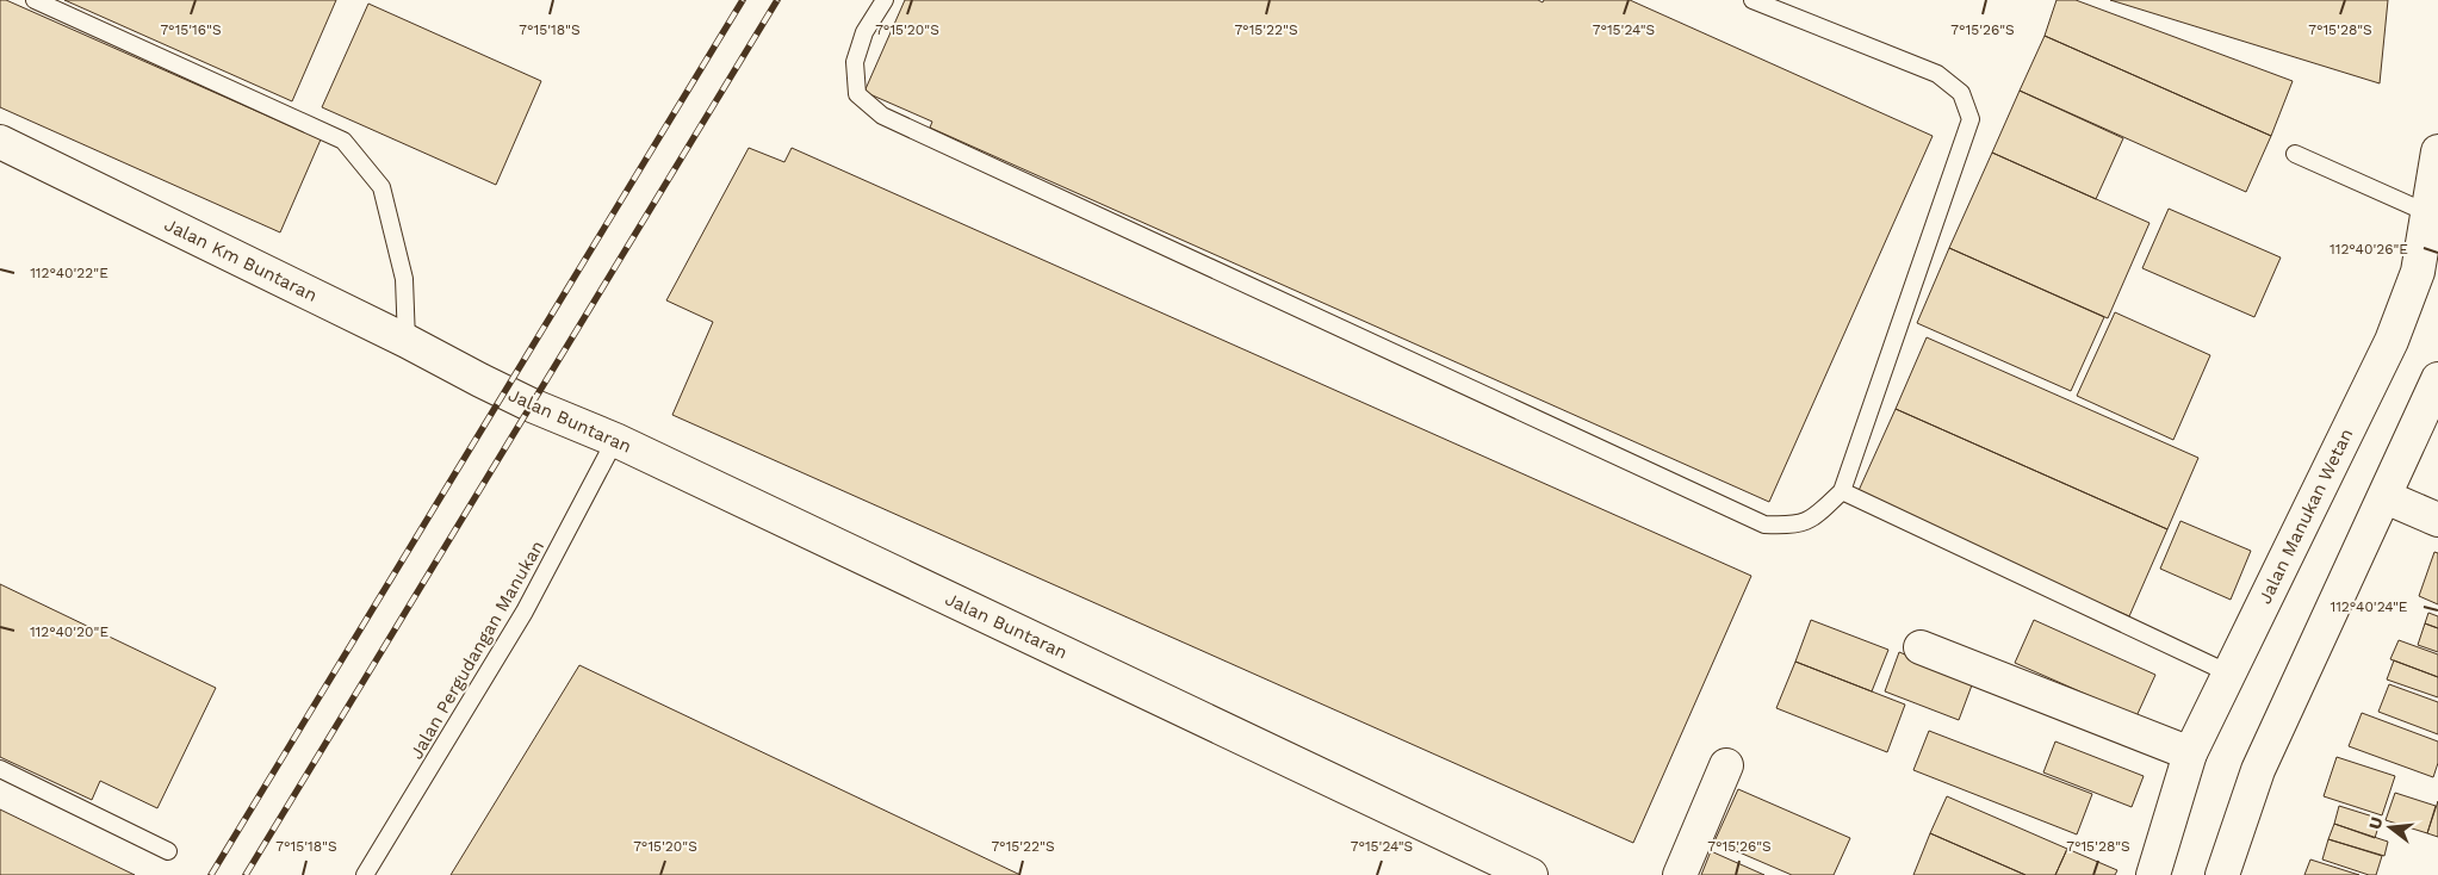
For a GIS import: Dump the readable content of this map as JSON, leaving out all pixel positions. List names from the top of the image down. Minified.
{"streets":{"street":["Jalan Km Buntaran","Jalan Buntaran","Jalan Manukan Wetan"],"lane":["Jalan Pergudangan Manukan"]},"crossings":[["Jalan Km Buntaran","Jalan Buntaran"],["Jalan Buntaran","Jalan Pergudangan Manukan"]],"north":"left","coordinates":["7°15'16\"S","7°15'18\"S","7°15'20\"S","7°15'22\"S","7°15'24\"S","7°15'26\"S","7°15'28\"S","112°40'26\"E","112°40'22\"E","112°40'24\"E","112°40'20\"E"]}
